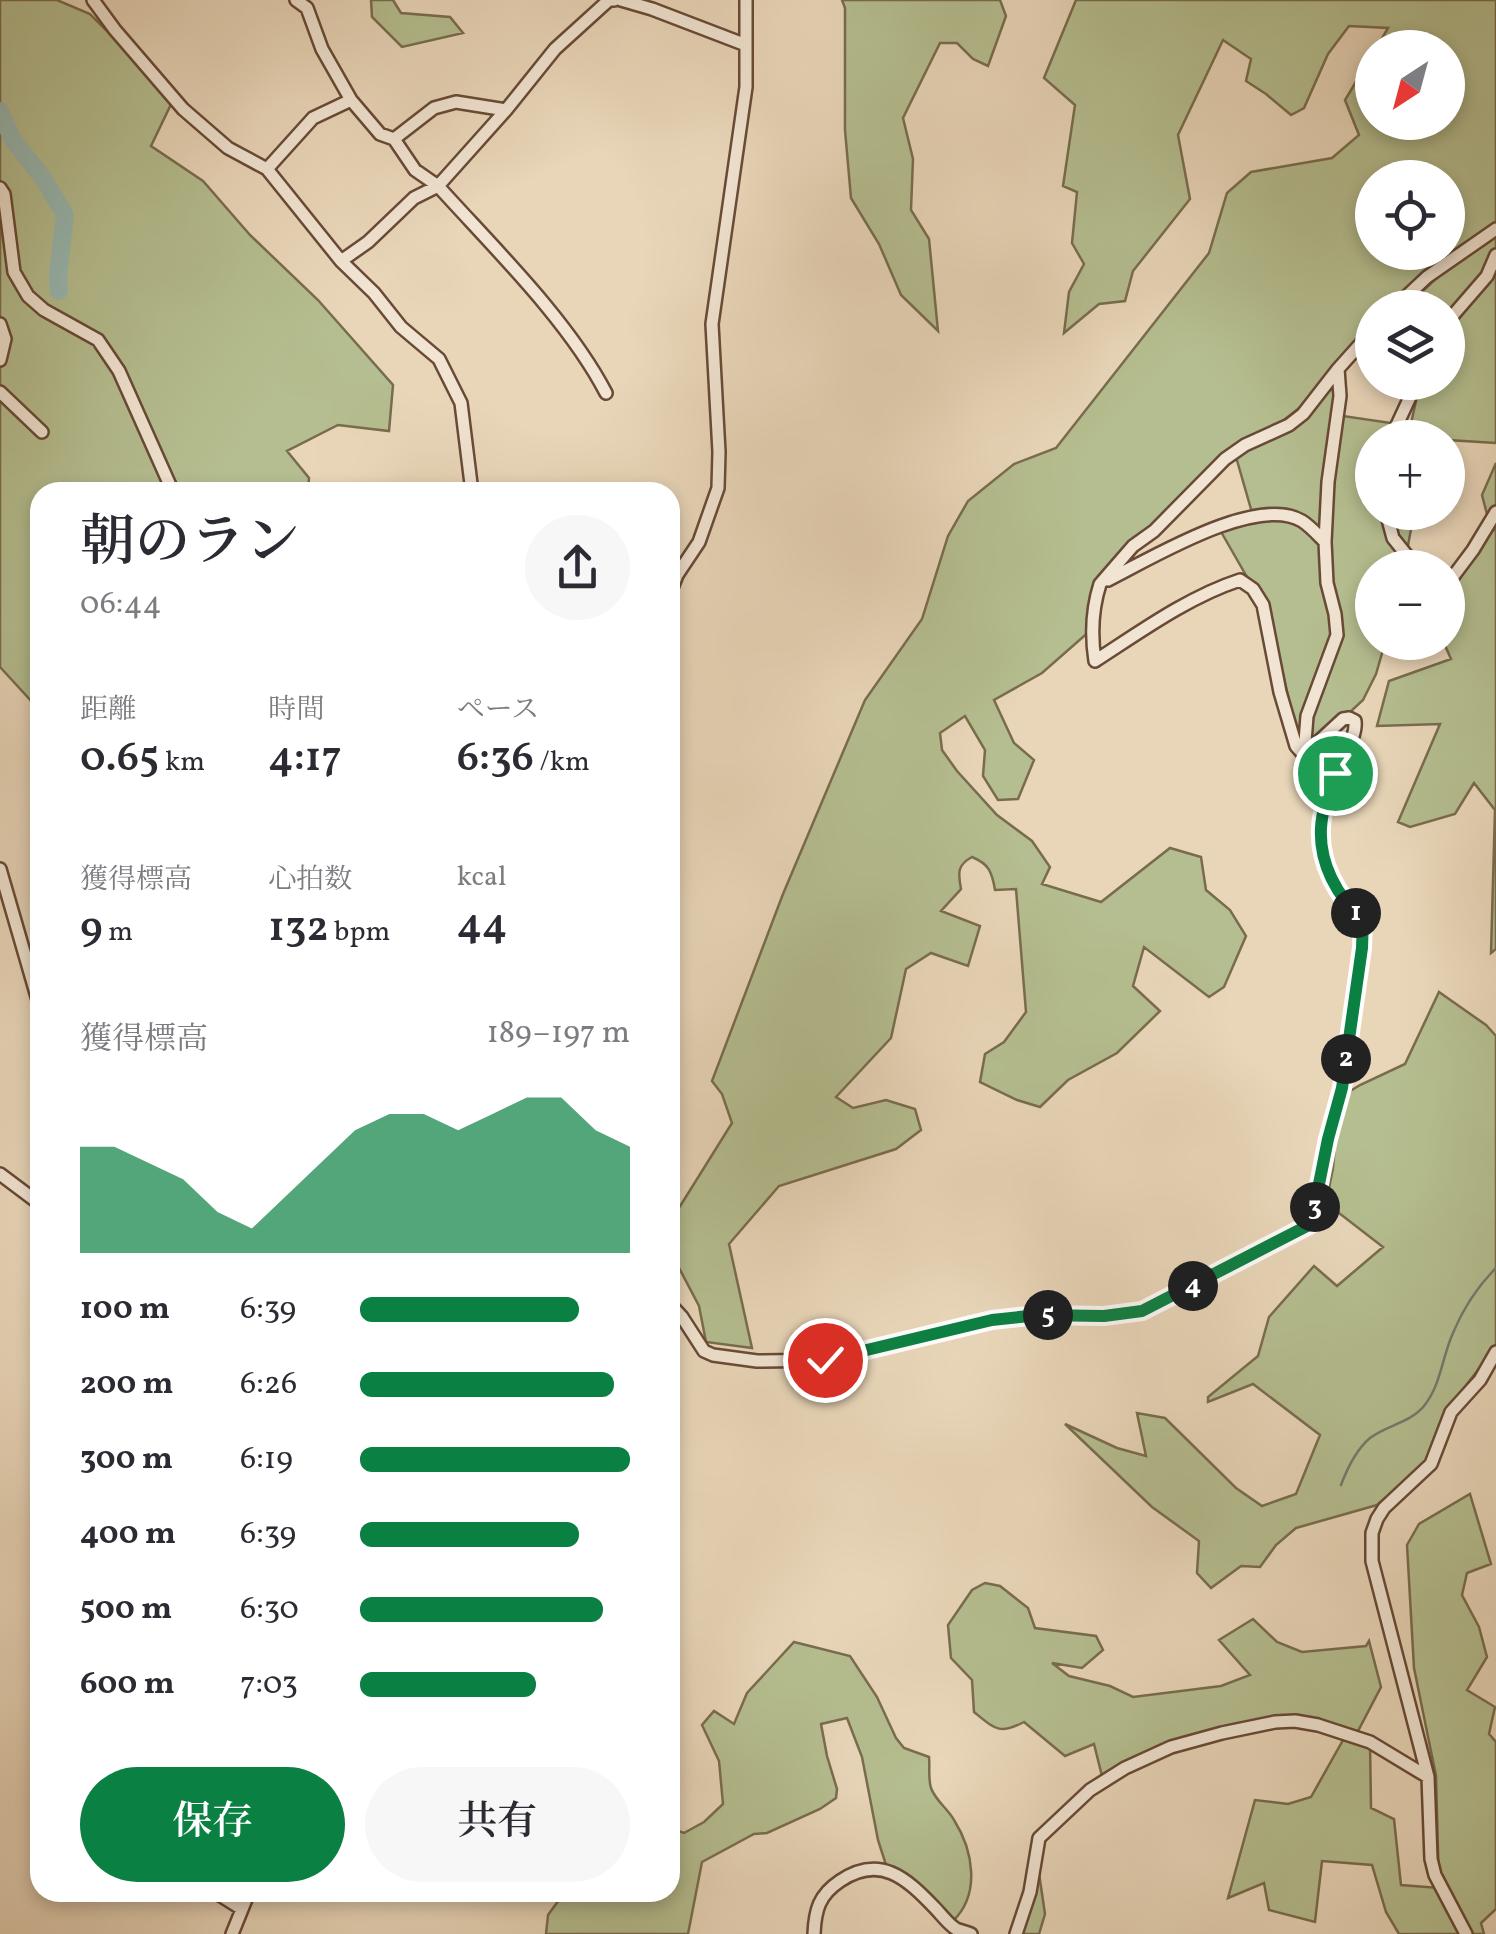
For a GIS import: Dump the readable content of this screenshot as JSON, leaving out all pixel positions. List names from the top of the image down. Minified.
{"north":"bottom left","page":{"map_buttons":["+","−"],"heading":["朝のラン","06:44"],"stats":[["距離","0.65 km"],["時間","4:17"],["ペース","6:36 /km"],["獲得標高","9 m"],["心拍数","132 bpm"],["kcal","44"]],"pins":["1","2","3","4","5"],"chart":["獲得標高","189–197 m"],"list":[{"name":"100 m","note":"6:39"},{"name":"200 m","note":"6:26"},{"name":"300 m","note":"6:19"},{"name":"400 m","note":"6:39"},{"name":"500 m","note":"6:30"},{"name":"600 m","note":"7:03"}],"buttons":["保存","共有"]}}
